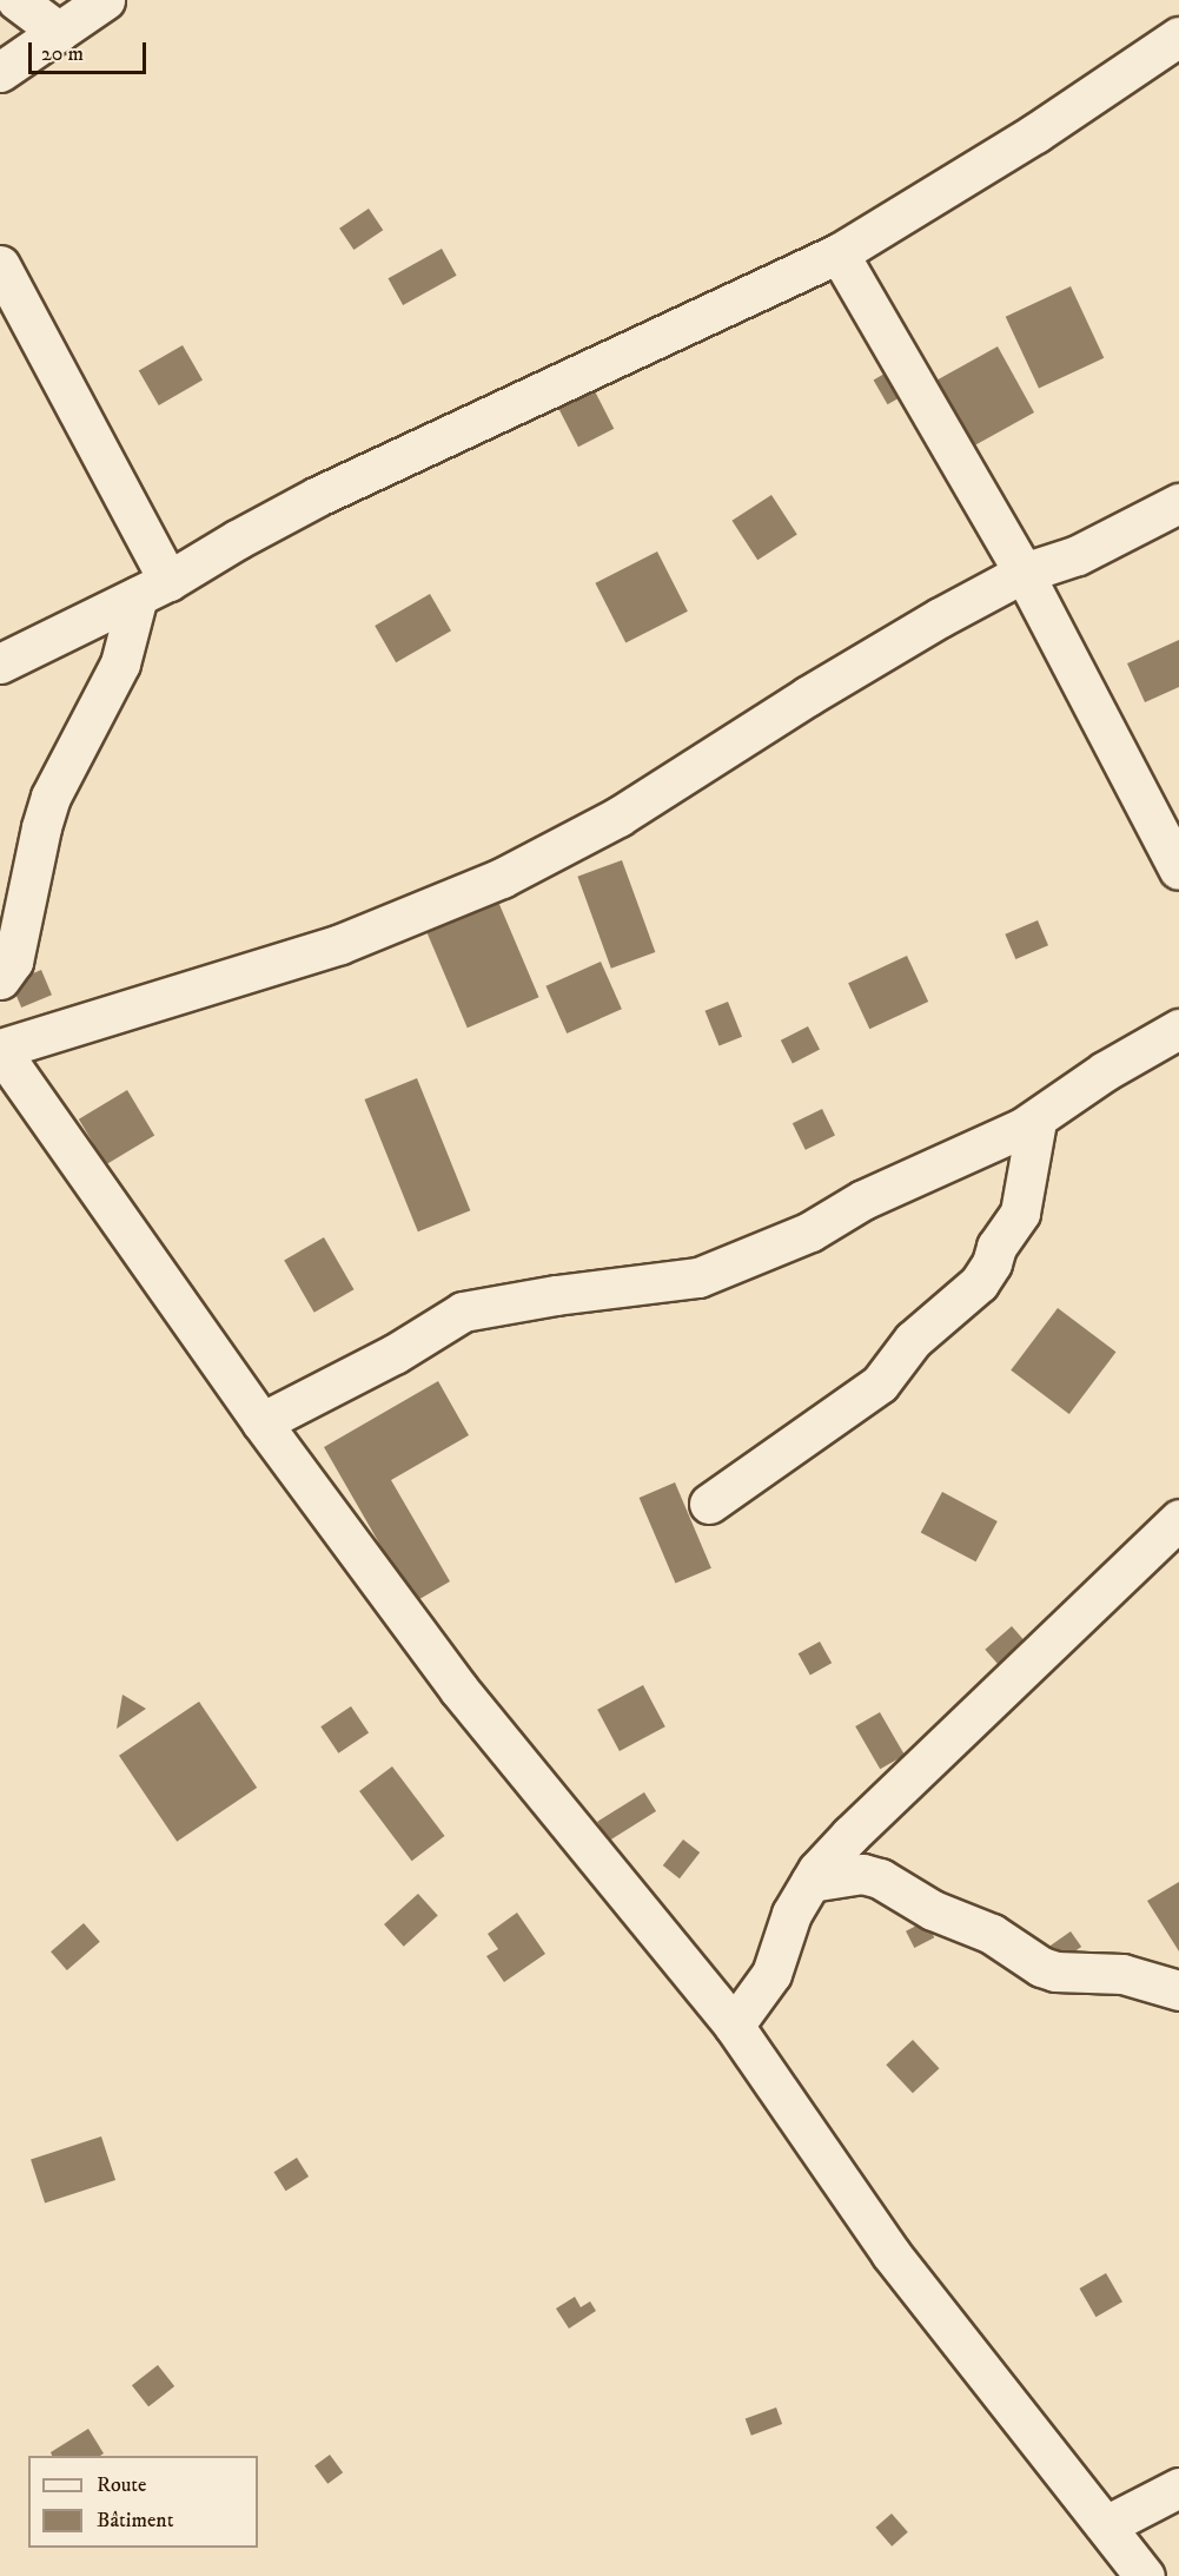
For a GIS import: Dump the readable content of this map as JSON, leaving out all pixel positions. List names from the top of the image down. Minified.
{"legend":["Route","Bâtiment"],"scale_bar":"20 m"}
